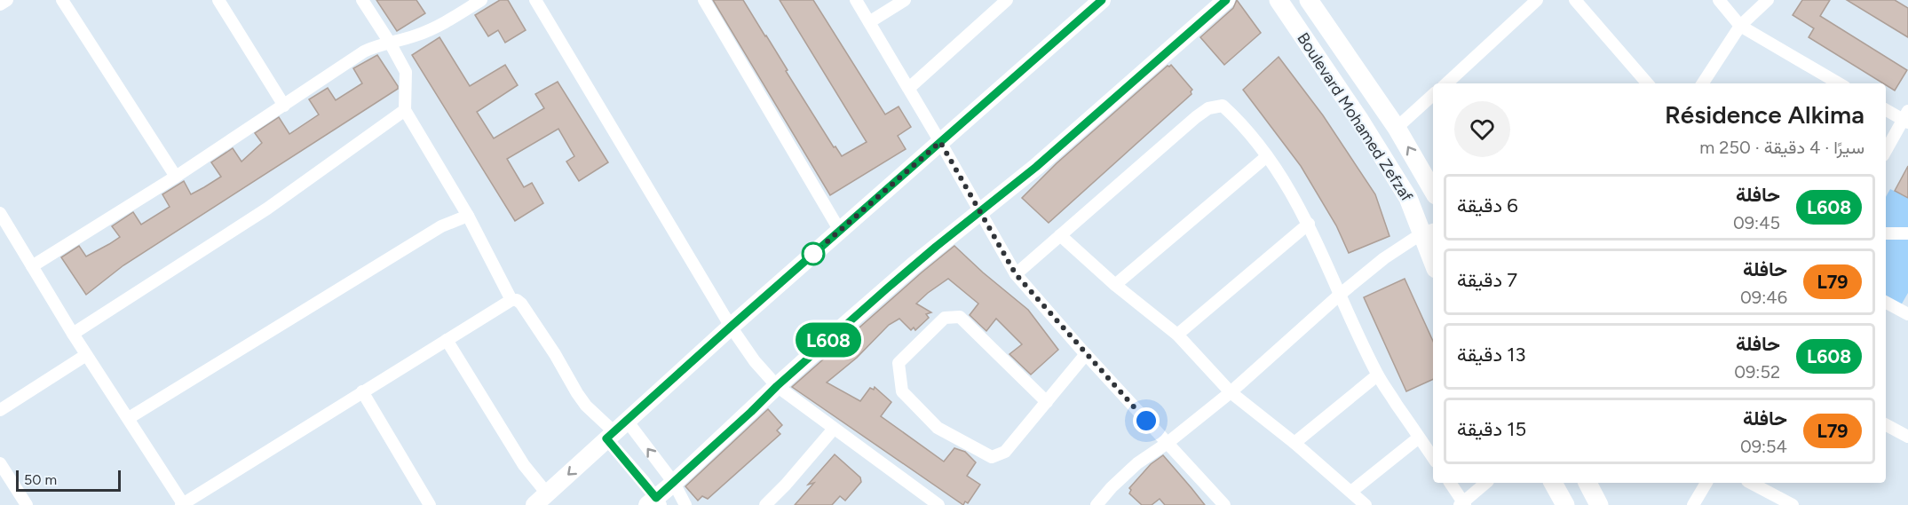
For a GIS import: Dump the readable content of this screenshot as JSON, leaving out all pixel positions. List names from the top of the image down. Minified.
{"streets":{"main road":["Boulevard Mohamed Zefzaf"]},"lines":["bus line L608"],"scale_bar":"50 m","page":{"on_map":"L608","heading":["Résidence Alkima","سيرًا · 4 دقيقة · 250 m"],"list":[{"mark":"L608","name":"حافلة","note":"09:45","value":"6 دقيقة"},{"mark":"L79","name":"حافلة","note":"09:46","value":"7 دقيقة"},{"mark":"L608","name":"حافلة","note":"09:52","value":"13 دقيقة"},{"mark":"L79","name":"حافلة","note":"09:54","value":"15 دقيقة"}],"scale":"50 m"}}
